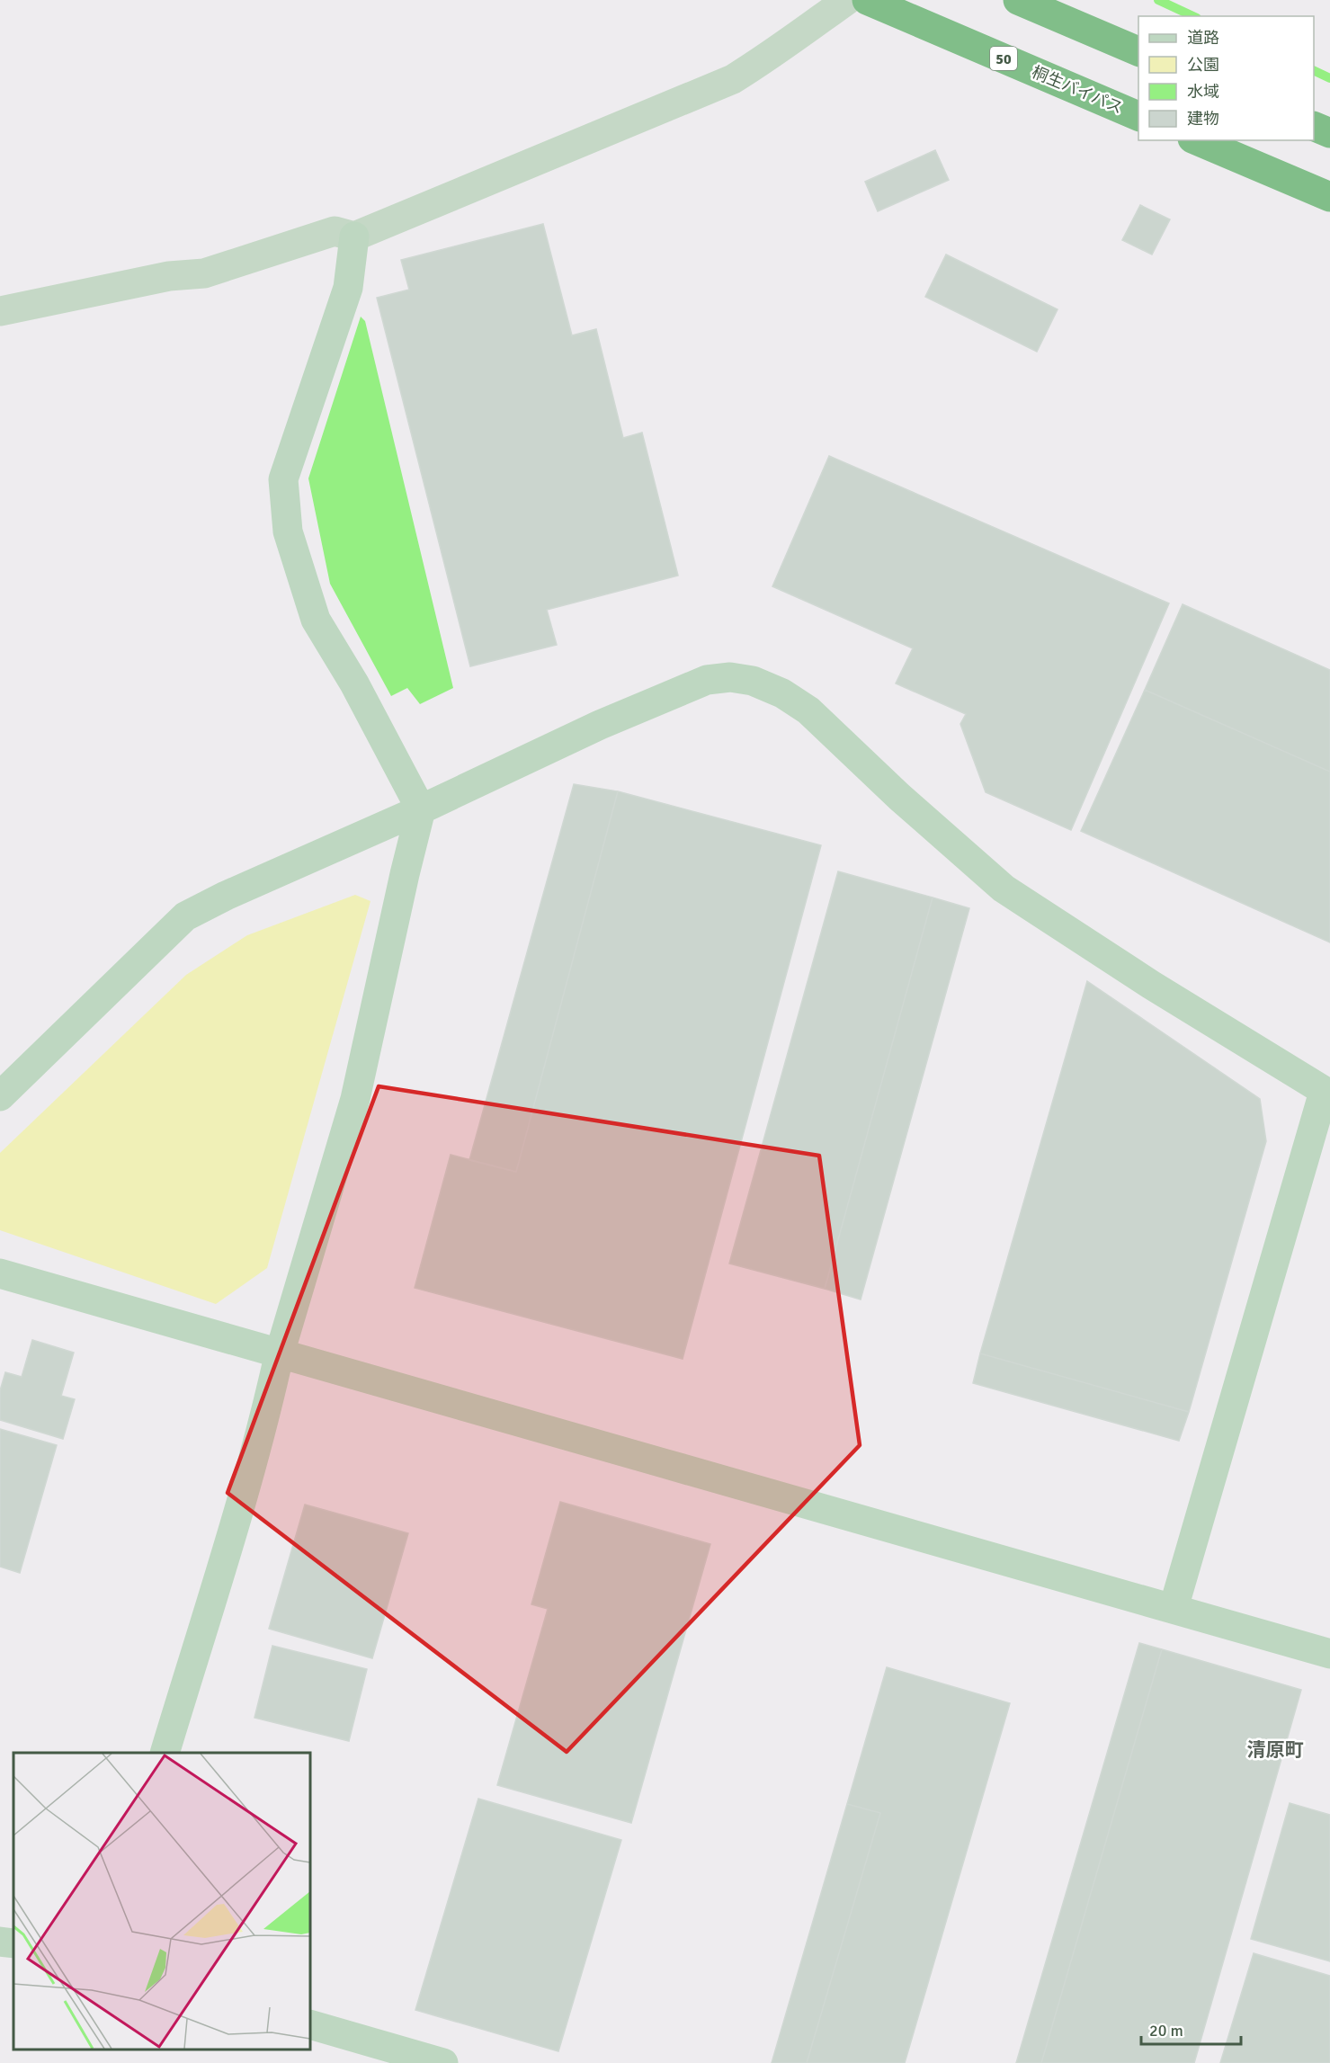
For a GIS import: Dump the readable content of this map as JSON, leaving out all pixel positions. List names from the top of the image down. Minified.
{"streets":{"highway":["50","桐生バイパス"]},"districts":["清原町"],"legend":["道路","公園","水域","建物"],"scale_bar":"20 m"}
